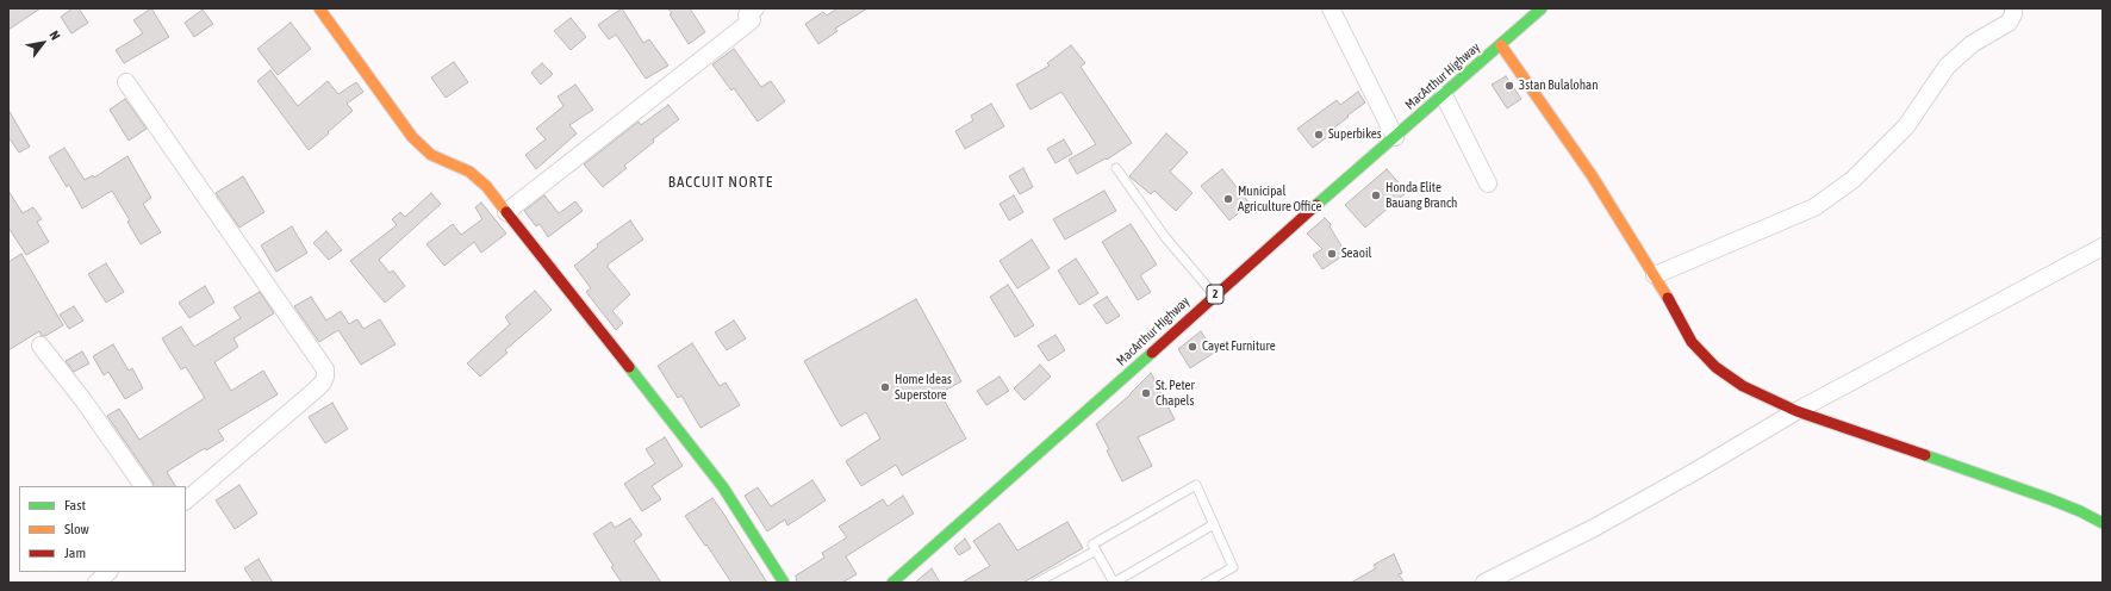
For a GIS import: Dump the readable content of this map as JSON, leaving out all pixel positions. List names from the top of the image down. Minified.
{"streets":{"main road":["MacArthur Highway","2"]},"districts":["BACCUIT NORTE"],"places":["3stan Bulalohan","Superbikes","Honda Elite Bauang Branch","Municipal Agriculture Office","Seaoil","Cayet Furniture","Home Ideas Superstore","St. Peter Chapels"],"legend":["Fast","Slow","Jam"],"north":"top right"}
